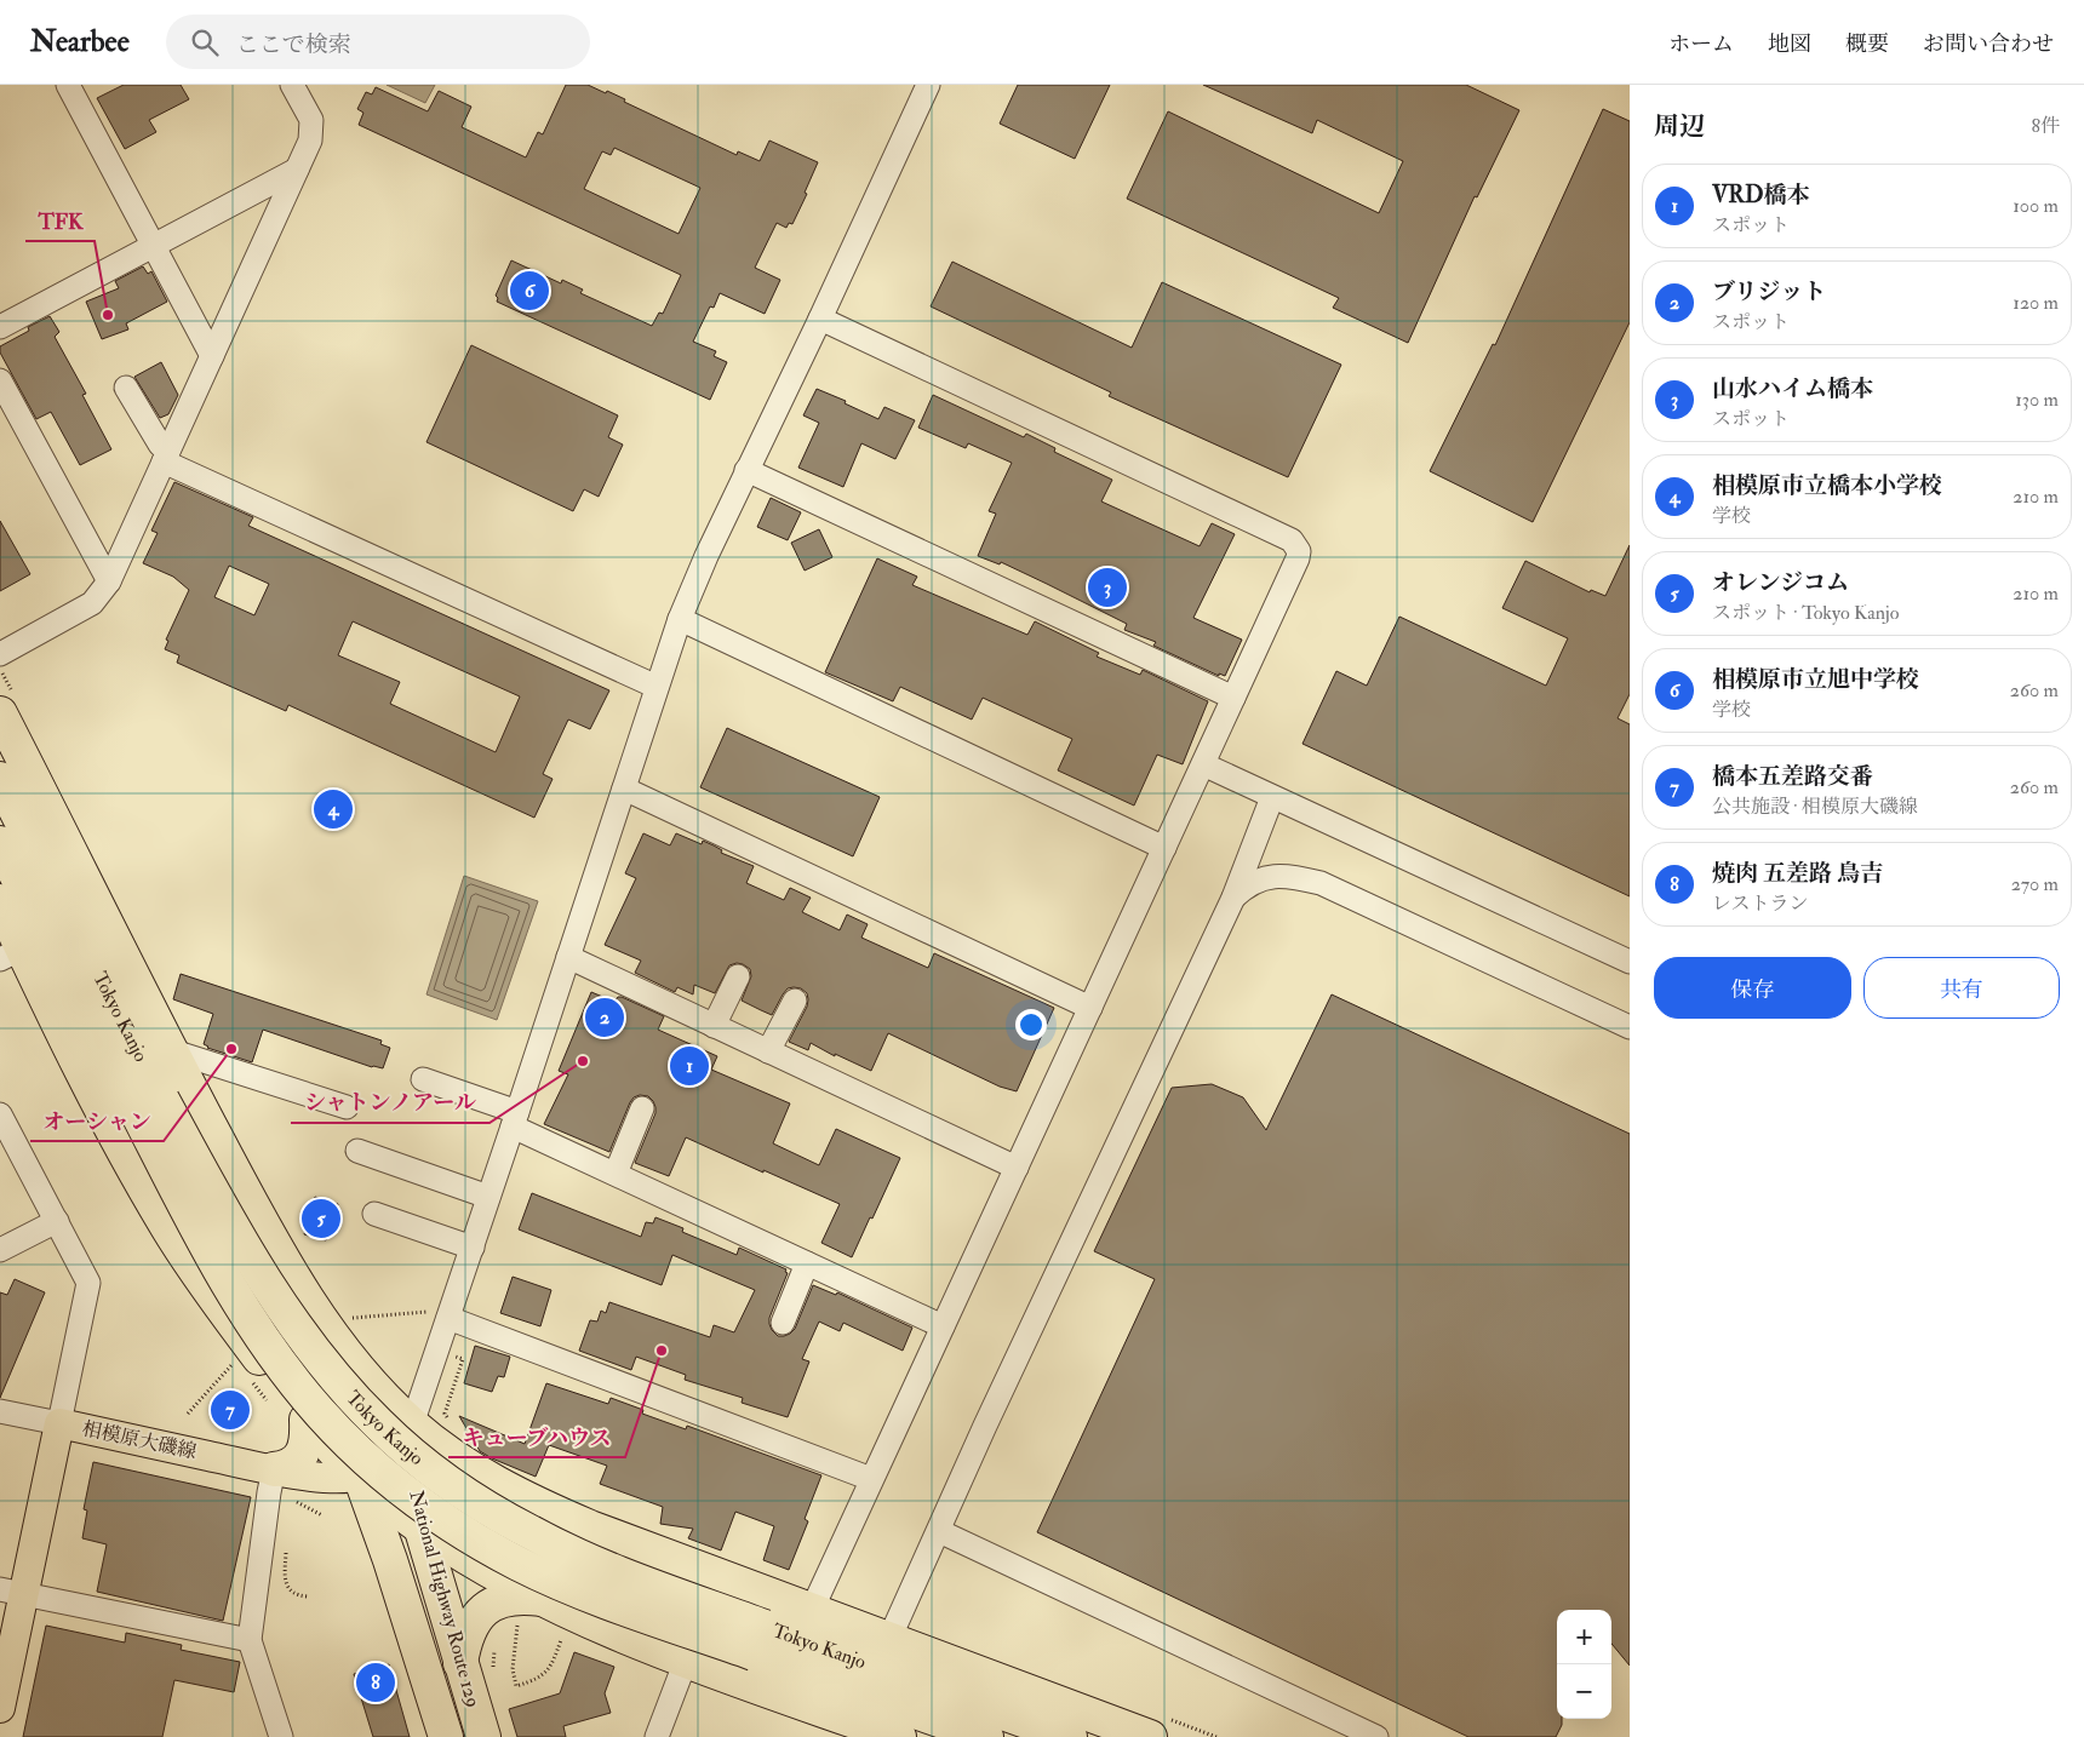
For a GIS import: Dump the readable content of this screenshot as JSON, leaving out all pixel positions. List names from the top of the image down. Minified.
{"streets":{"highway":["Tokyo Kanjo","National Highway Route 129"],"main road":["相模原大磯線"]},"crossings":[["相模原大磯線","National Highway Route 129"]],"places":["TFK","オーシャン","シャトンノアール","キューブハウス"],"page":{"header":"Nearbee","search":"ここで検索","nav":["ホーム","地図","概要","お問い合わせ"],"heading":["周辺","8件"],"list":[{"mark":"1","name":"VRD橋本","note":"スポット","value":"100 m"},{"mark":"2","name":"ブリジット","note":"スポット","value":"120 m"},{"mark":"3","name":"山水ハイム橋本","note":"スポット","value":"130 m"},{"mark":"4","name":"相模原市立橋本小学校","note":"学校","value":"210 m"},{"mark":"5","name":"オレンジコム","note":"スポット · Tokyo Kanjo","value":"210 m"},{"mark":"6","name":"相模原市立旭中学校","note":"学校","value":"260 m"},{"mark":"7","name":"橋本五差路交番","note":"公共施設 · 相模原大磯線","value":"260 m"},{"mark":"8","name":"焼肉 五差路 鳥吉","note":"レストラン","value":"270 m"}],"pins":["6","3","4","2","1","5","7","8"],"buttons":["保存","共有"],"map_buttons":["+","−"]}}
